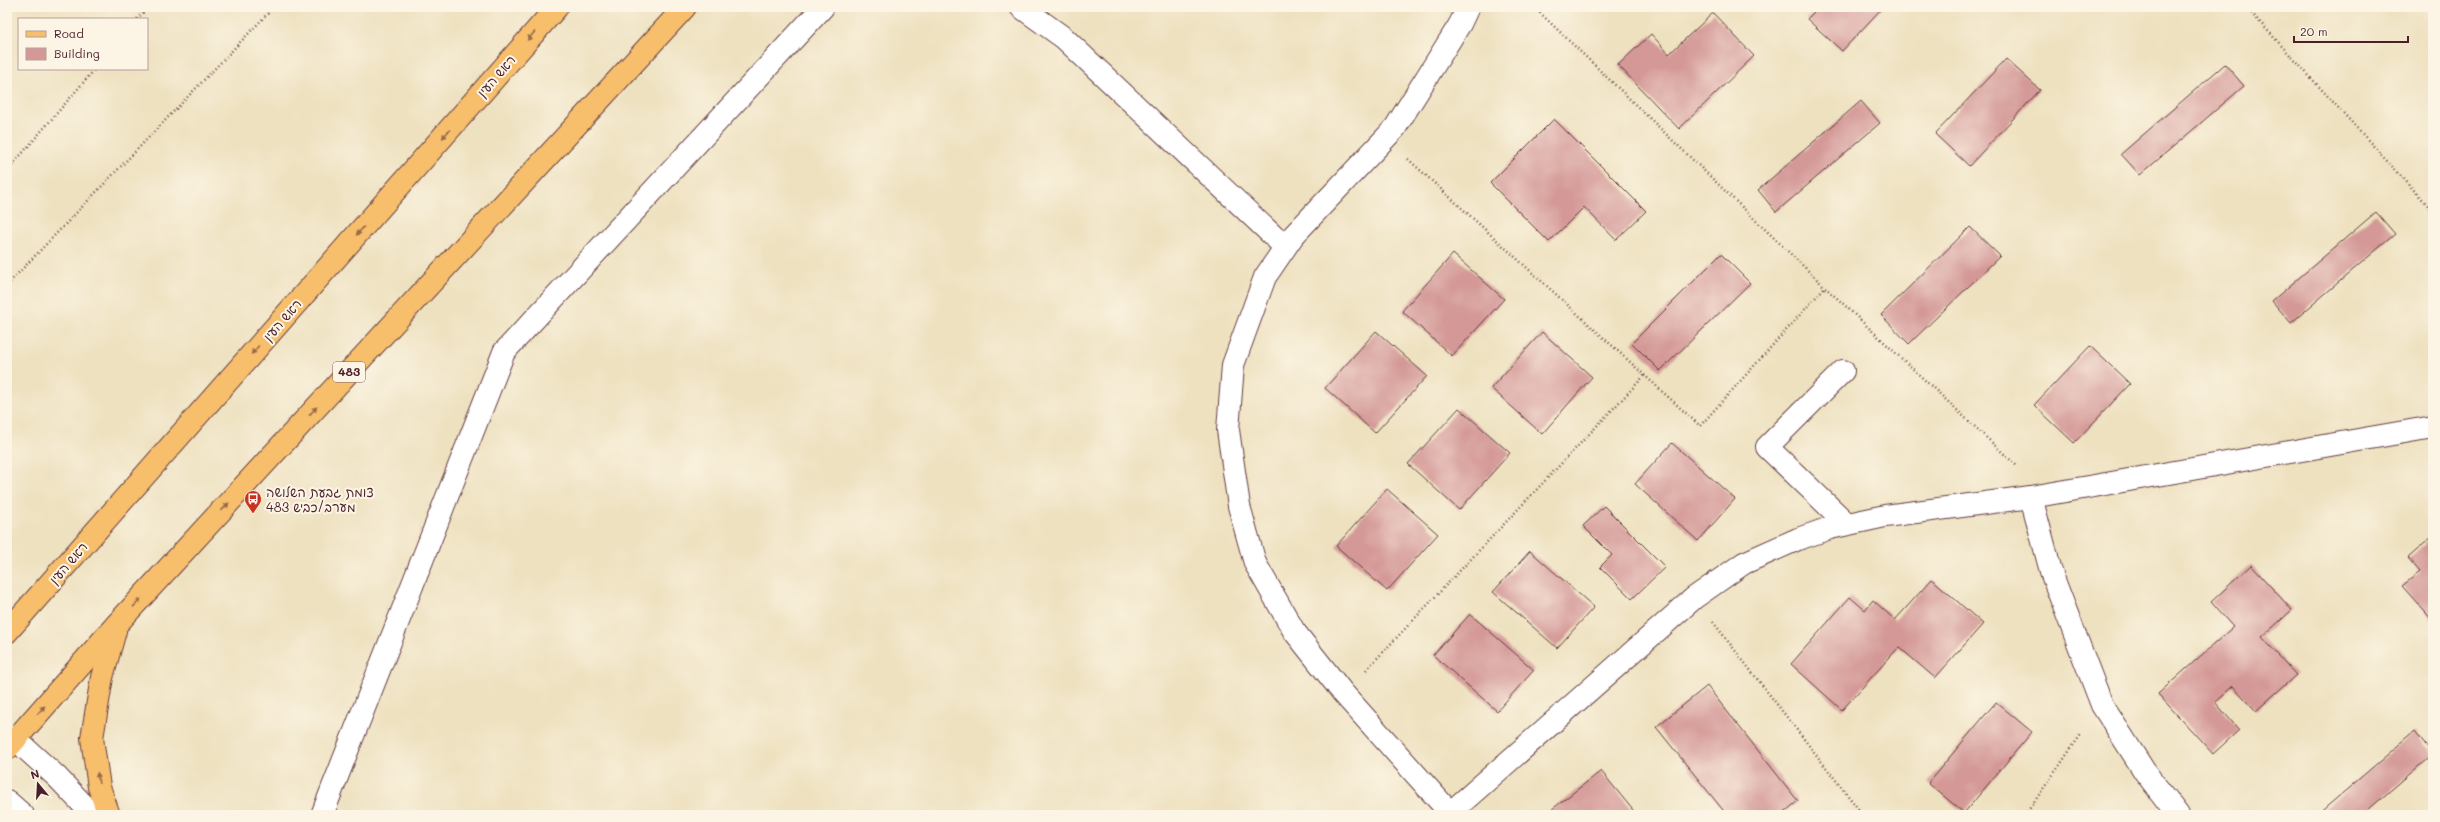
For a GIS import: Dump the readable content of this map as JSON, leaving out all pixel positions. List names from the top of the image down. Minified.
{"streets":{"main road":["ראש העין","483"]},"places":{"bus stop":["צומת גבעת השלושה מערב/כביש 483"]},"legend":["Road","Building"],"scale_bar":"20 m","north":"top"}
